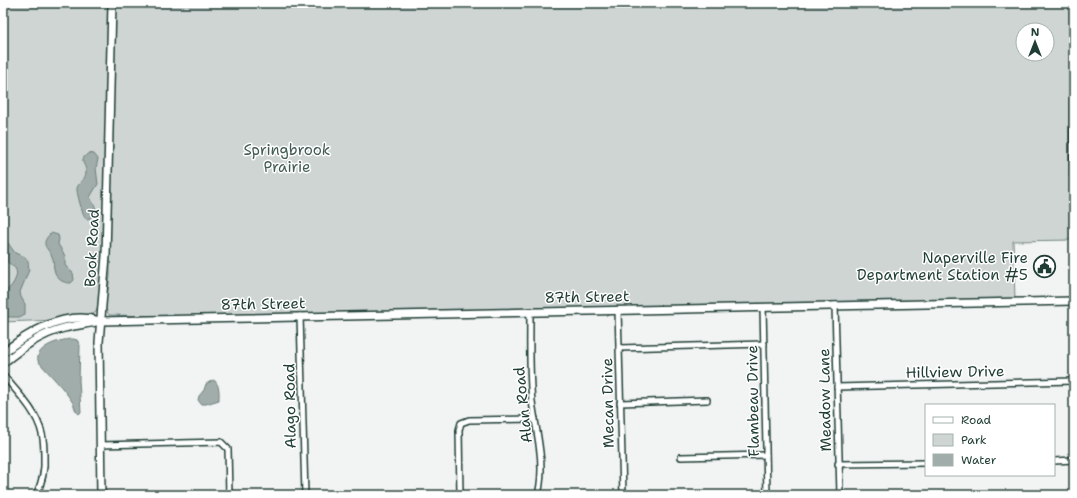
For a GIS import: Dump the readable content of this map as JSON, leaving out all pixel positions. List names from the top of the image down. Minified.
{"streets":{"street":["Book Road","87th Street","Hillview Drive","Meadow Lane","Flambeau Drive","Mecan Drive","Alan Road","Alago Road"]},"crossings":[["Book Road","87th Street"],["87th Street","Meadow Lane"],["87th Street","Flambeau Drive"],["87th Street","Mecan Drive"],["87th Street","Alan Road"],["87th Street","Alago Road"],["Hillview Drive","Meadow Lane"]],"parks":["Springbrook Prairie"],"places":{"public building":["Naperville Fire Department Station #5"]},"legend":["Road","Park","Water"],"north":"top"}
